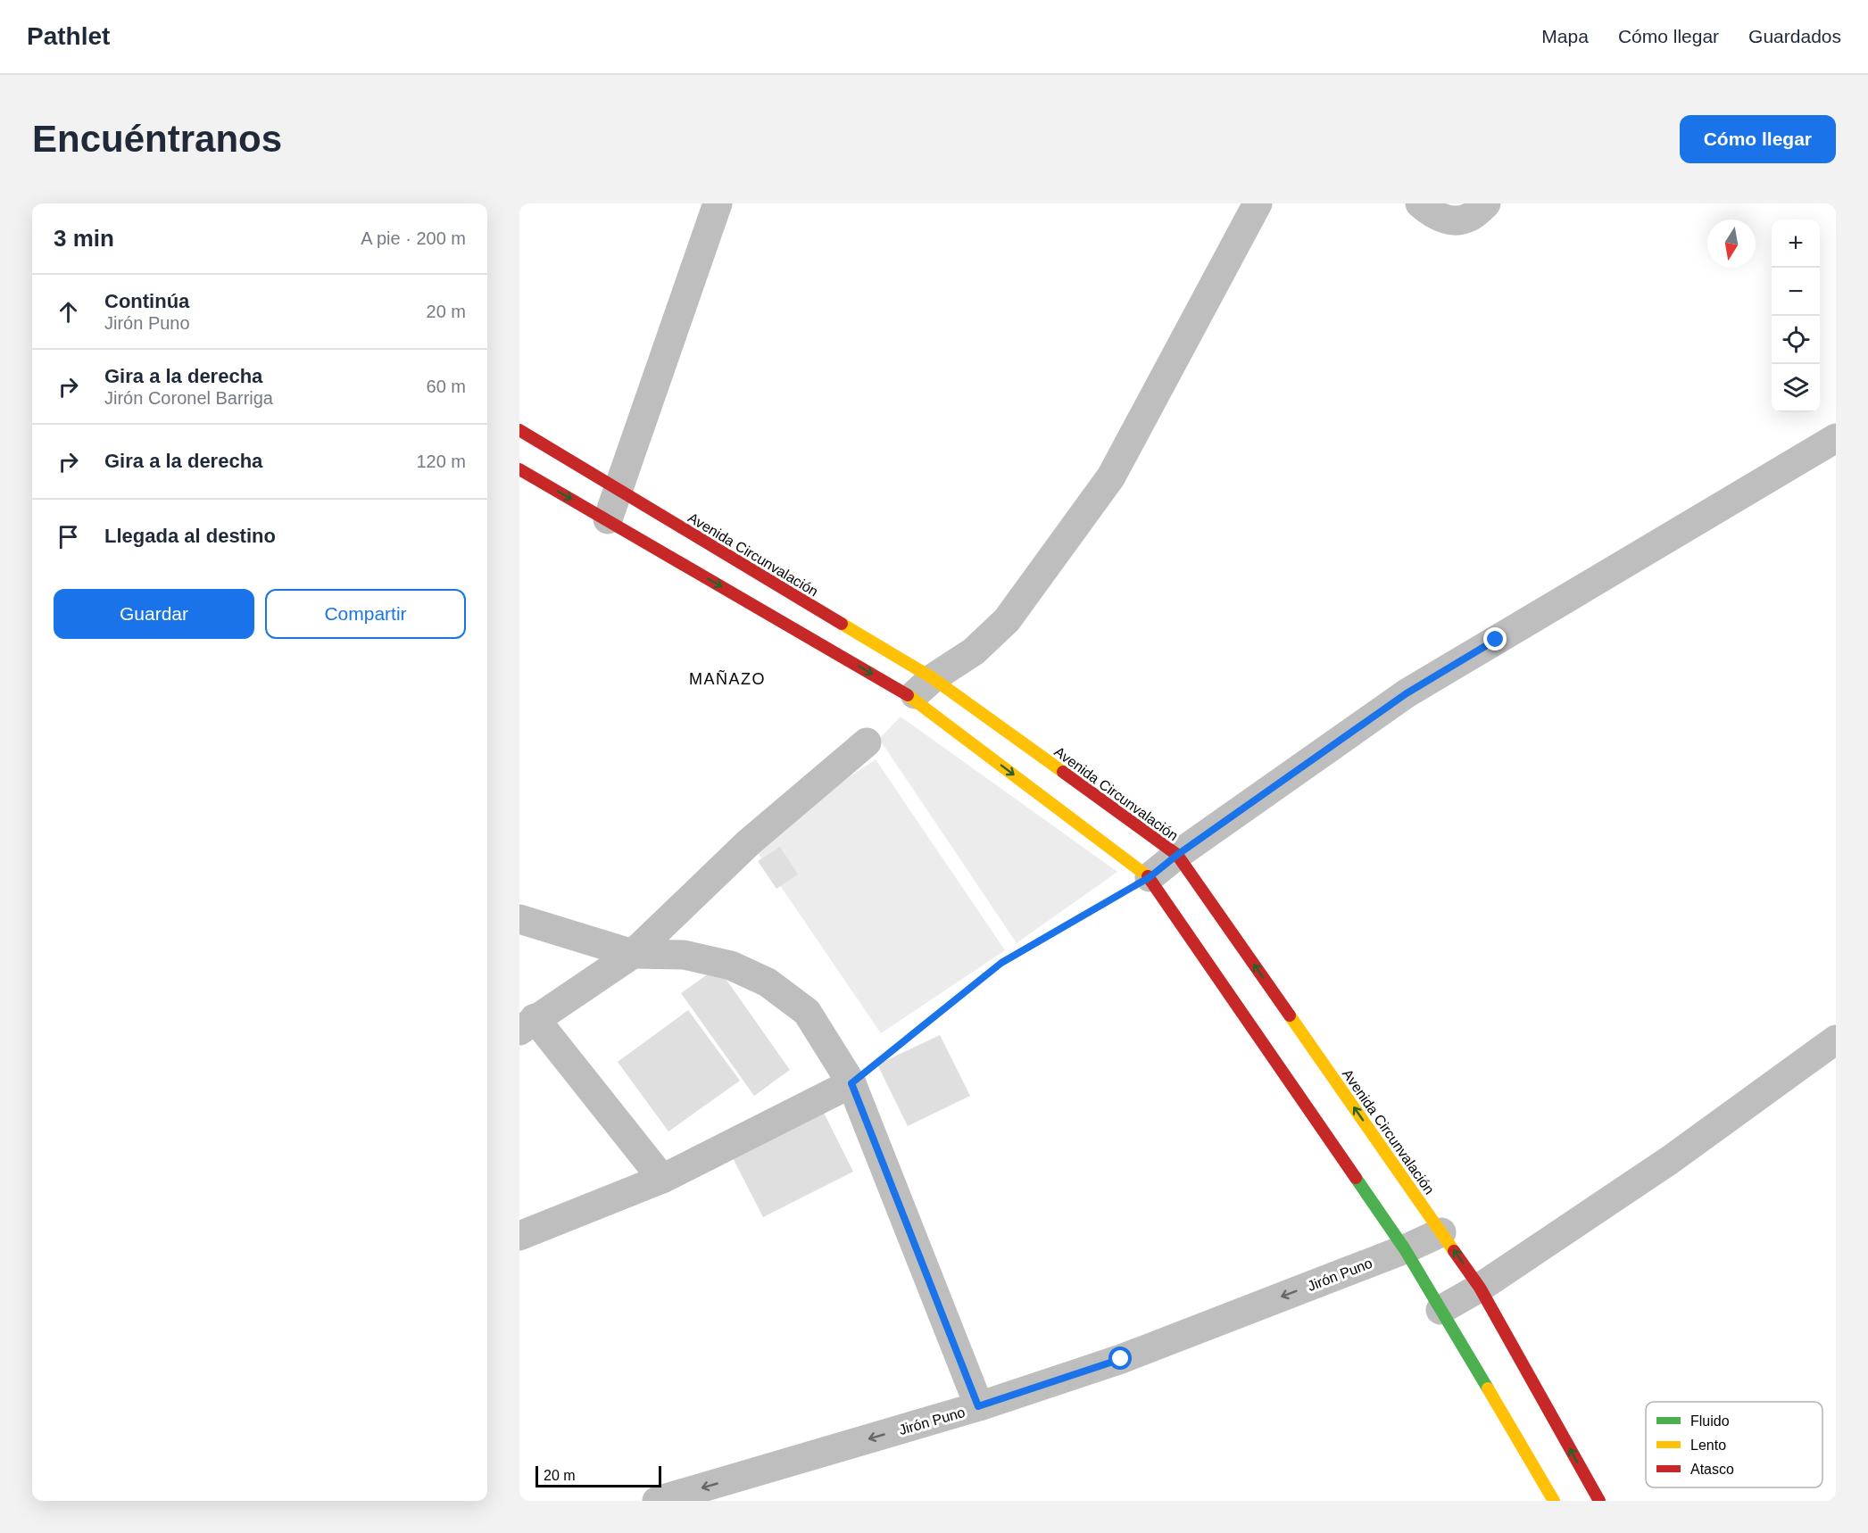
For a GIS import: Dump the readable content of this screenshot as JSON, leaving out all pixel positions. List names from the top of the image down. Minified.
{"streets":{"highway":["Avenida Circunvalación"],"street":["Jirón Puno"]},"crossings":[["Avenida Circunvalación","Jirón Puno"]],"one_way":["Jirón Puno"],"districts":["MAÑAZO"],"legend":["Fluido","Lento","Atasco"],"scale_bar":"20 m","north":"bottom","page":{"header":"Pathlet","nav":["Mapa","Cómo llegar","Guardados"],"buttons":["Cómo llegar",["Guardar","Compartir"]],"title":"Encuéntranos","heading":["3 min","A pie · 200 m"],"map_buttons":["+","−"],"list":[["Continúa","Jirón Puno","20 m"],["Gira a la derecha","Jirón Coronel Barriga","60 m"],["Gira a la derecha","120 m"],"Llegada al destino"],"scale":"20 m"}}
